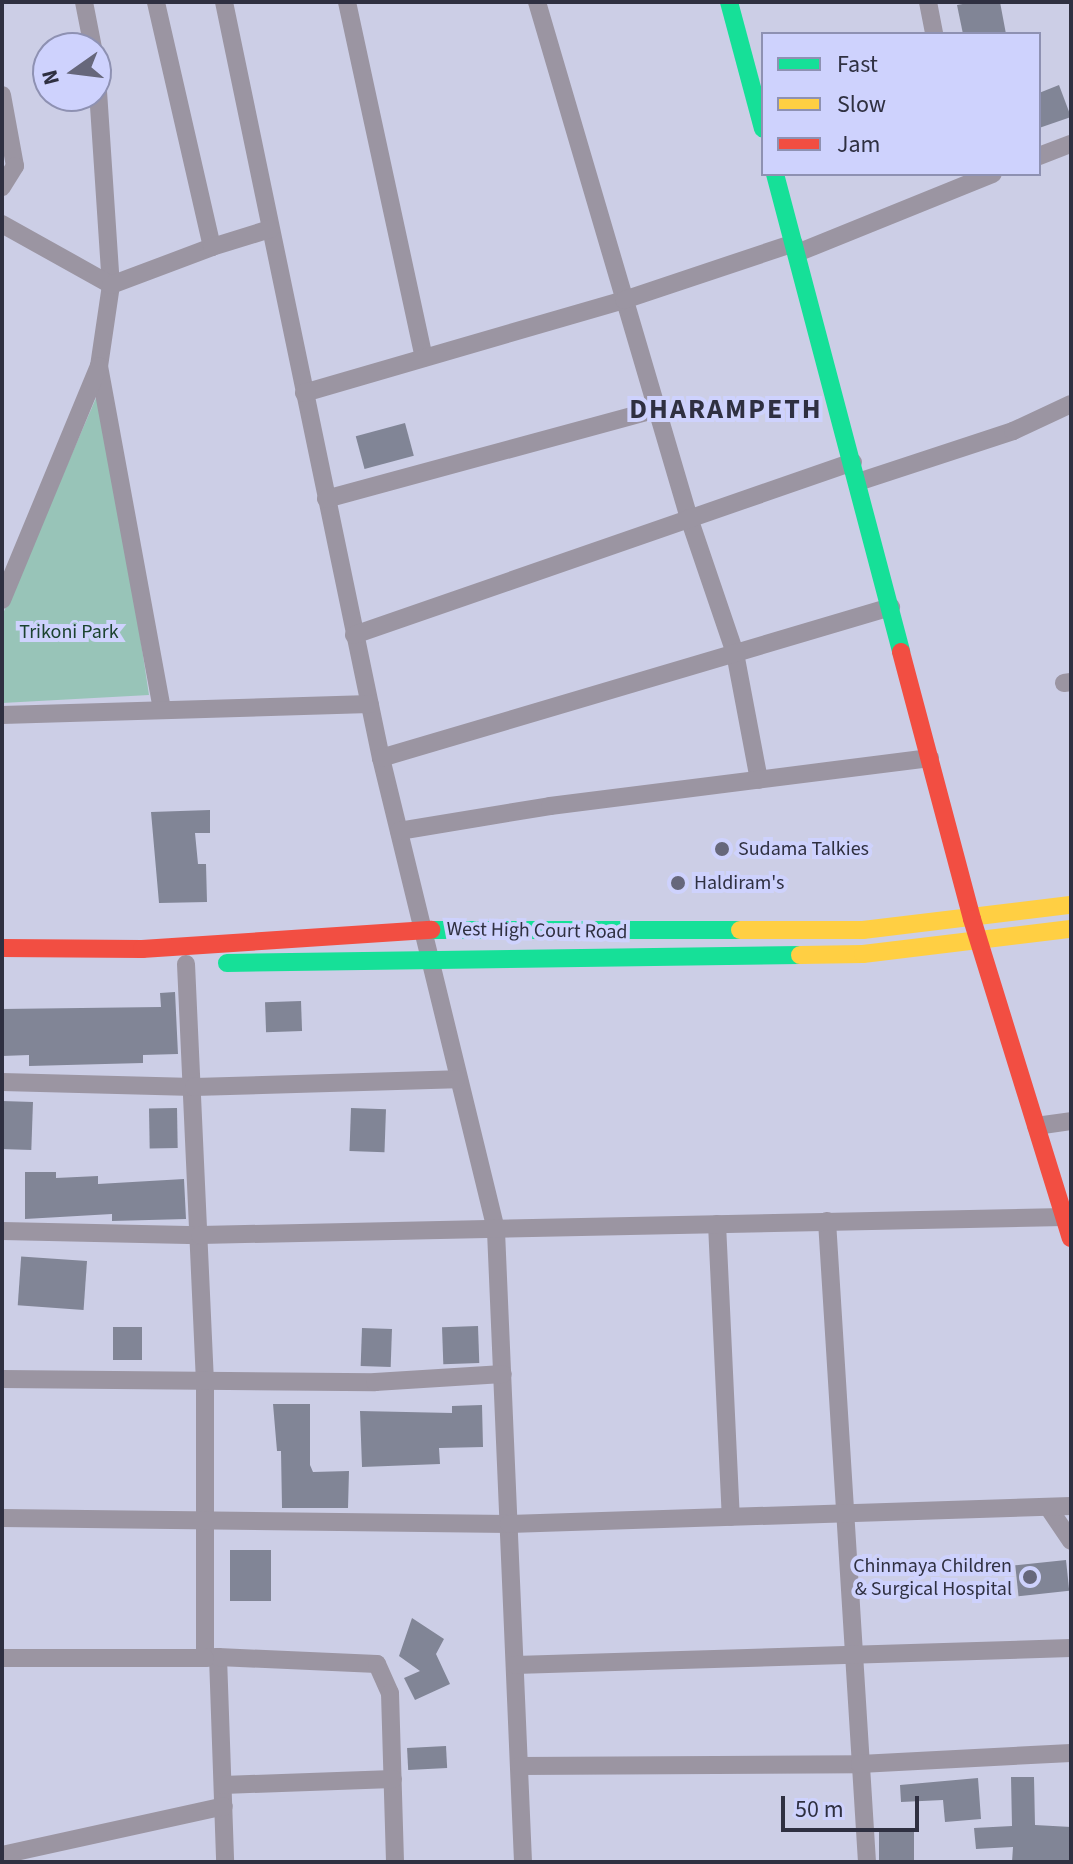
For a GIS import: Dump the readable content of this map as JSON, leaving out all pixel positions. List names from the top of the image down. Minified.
{"streets":{"main road":["West High Court Road"]},"districts":["DHARAMPETH"],"parks":["Trikoni Park"],"places":["Sudama Talkies","Haldiram's","Chinmaya Children & Surgical Hospital"],"legend":["Fast","Slow","Jam"],"scale_bar":"50 m","north":"left"}
